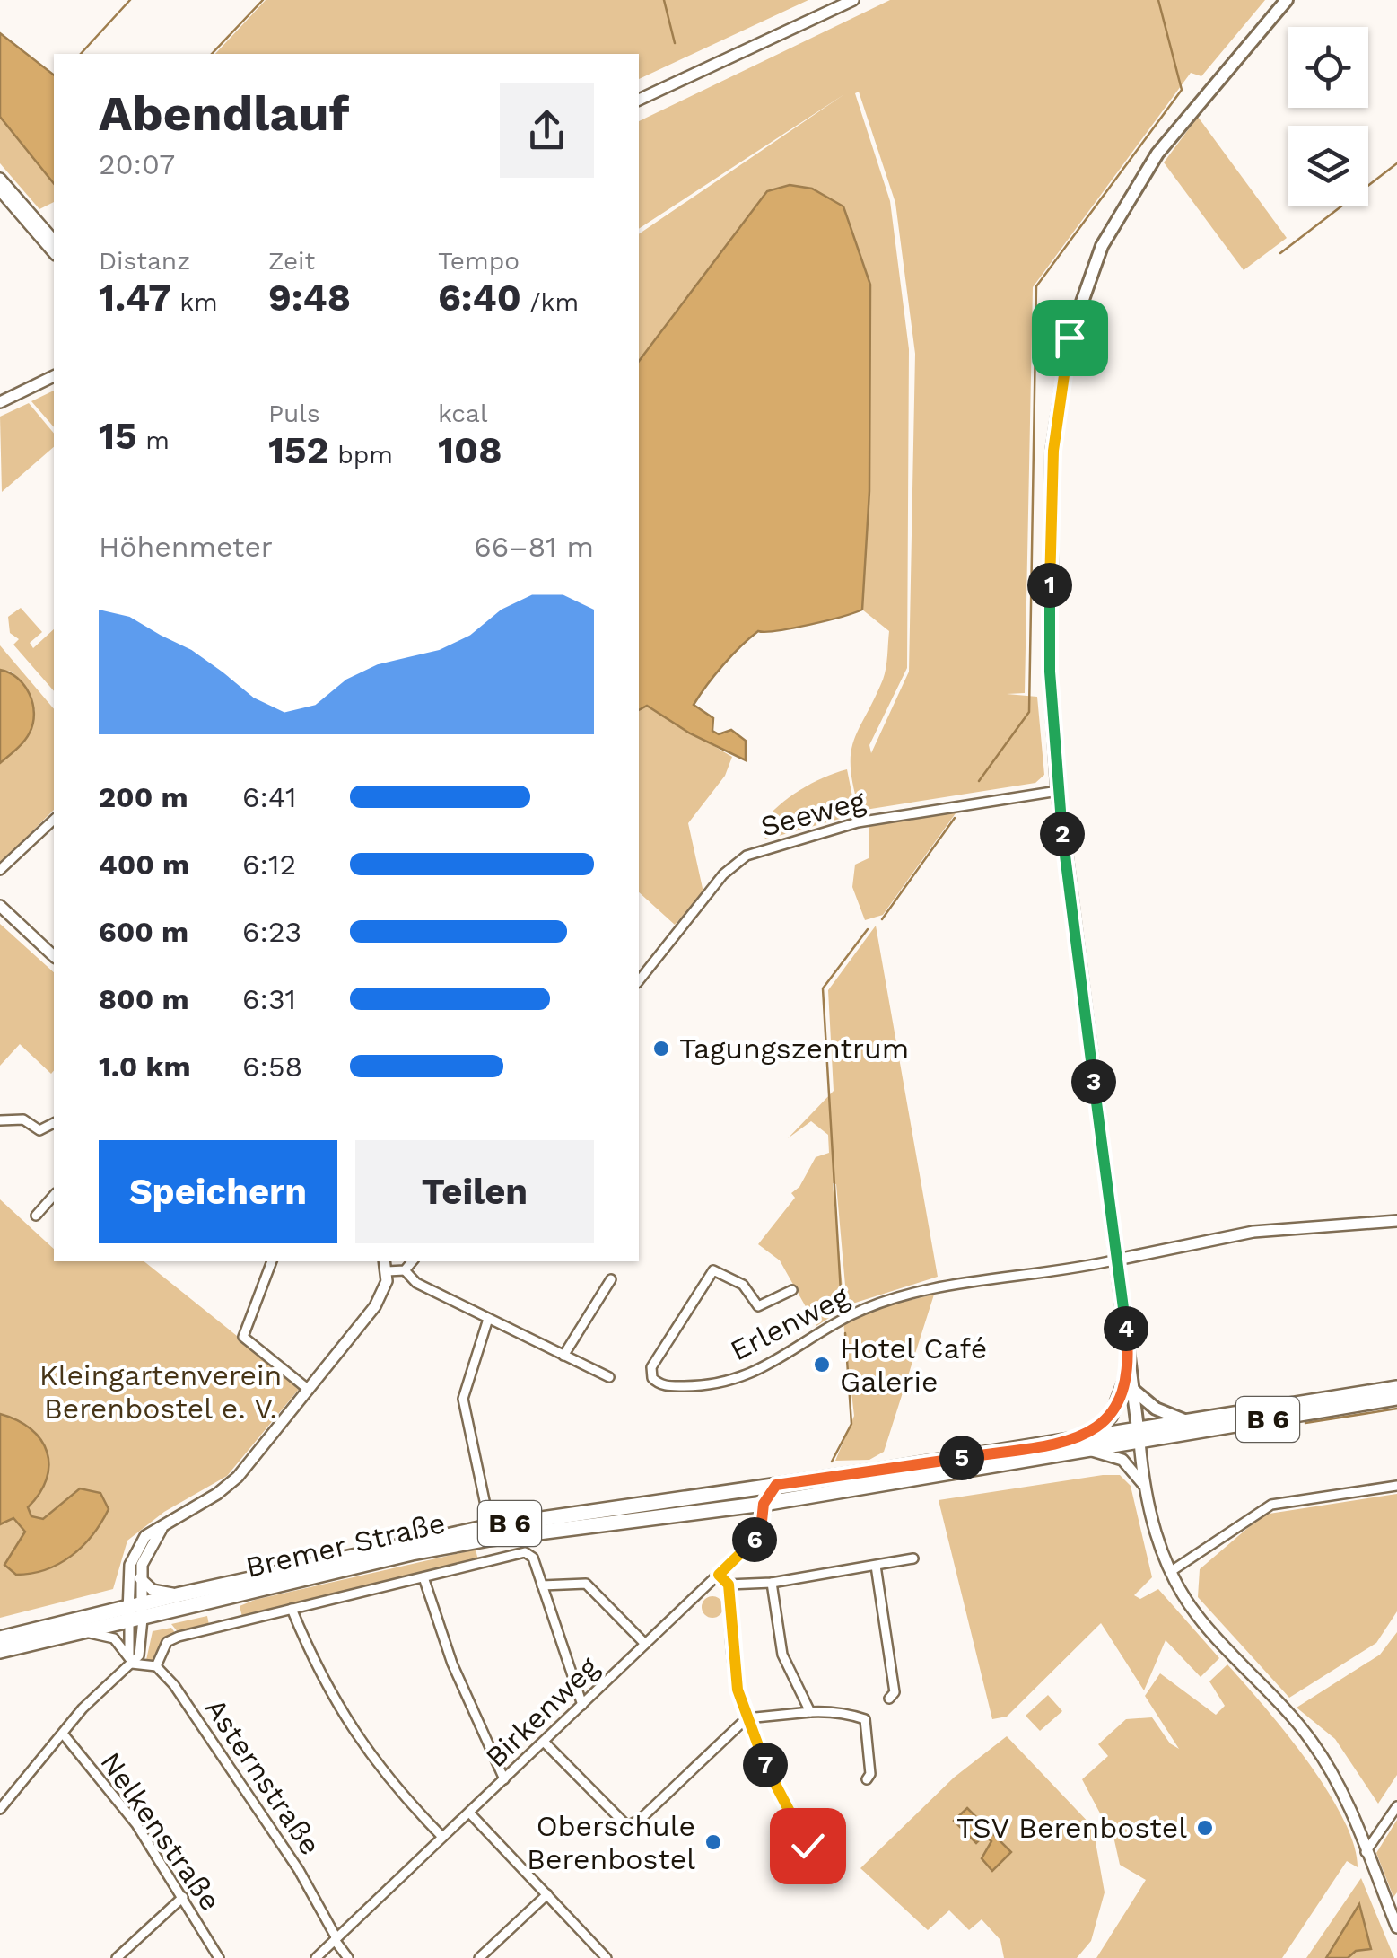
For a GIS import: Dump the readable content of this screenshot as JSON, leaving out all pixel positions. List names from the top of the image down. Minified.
{"streets":{"main road":["B 6","Bremer Straße"],"street":["Seeweg","Erlenweg","Birkenweg","Asternstraße","Nelkenstraße"]},"crossings":[["Bremer Straße","Birkenweg"],["Birkenweg","Asternstraße"]],"parks":["Kleingartenverein Berenbostel e. V."],"places":["Tagungszentrum","Hotel Café Galerie","TSV Berenbostel","Oberschule Berenbostel"],"page":{"heading":["Abendlauf","20:07"],"stats":[["Distanz","1.47 km"],["Zeit","9:48"],["Tempo","6:40 /km"],["15 m"],["Puls","152 bpm"],["kcal","108"]],"chart":["Höhenmeter","66–81 m"],"pins":["1","2","3","4","5","6","7"],"list":[{"name":"200 m","note":"6:41"},{"name":"400 m","note":"6:12"},{"name":"600 m","note":"6:23"},{"name":"800 m","note":"6:31"},{"name":"1.0 km","note":"6:58"}],"buttons":["Speichern","Teilen"]}}
